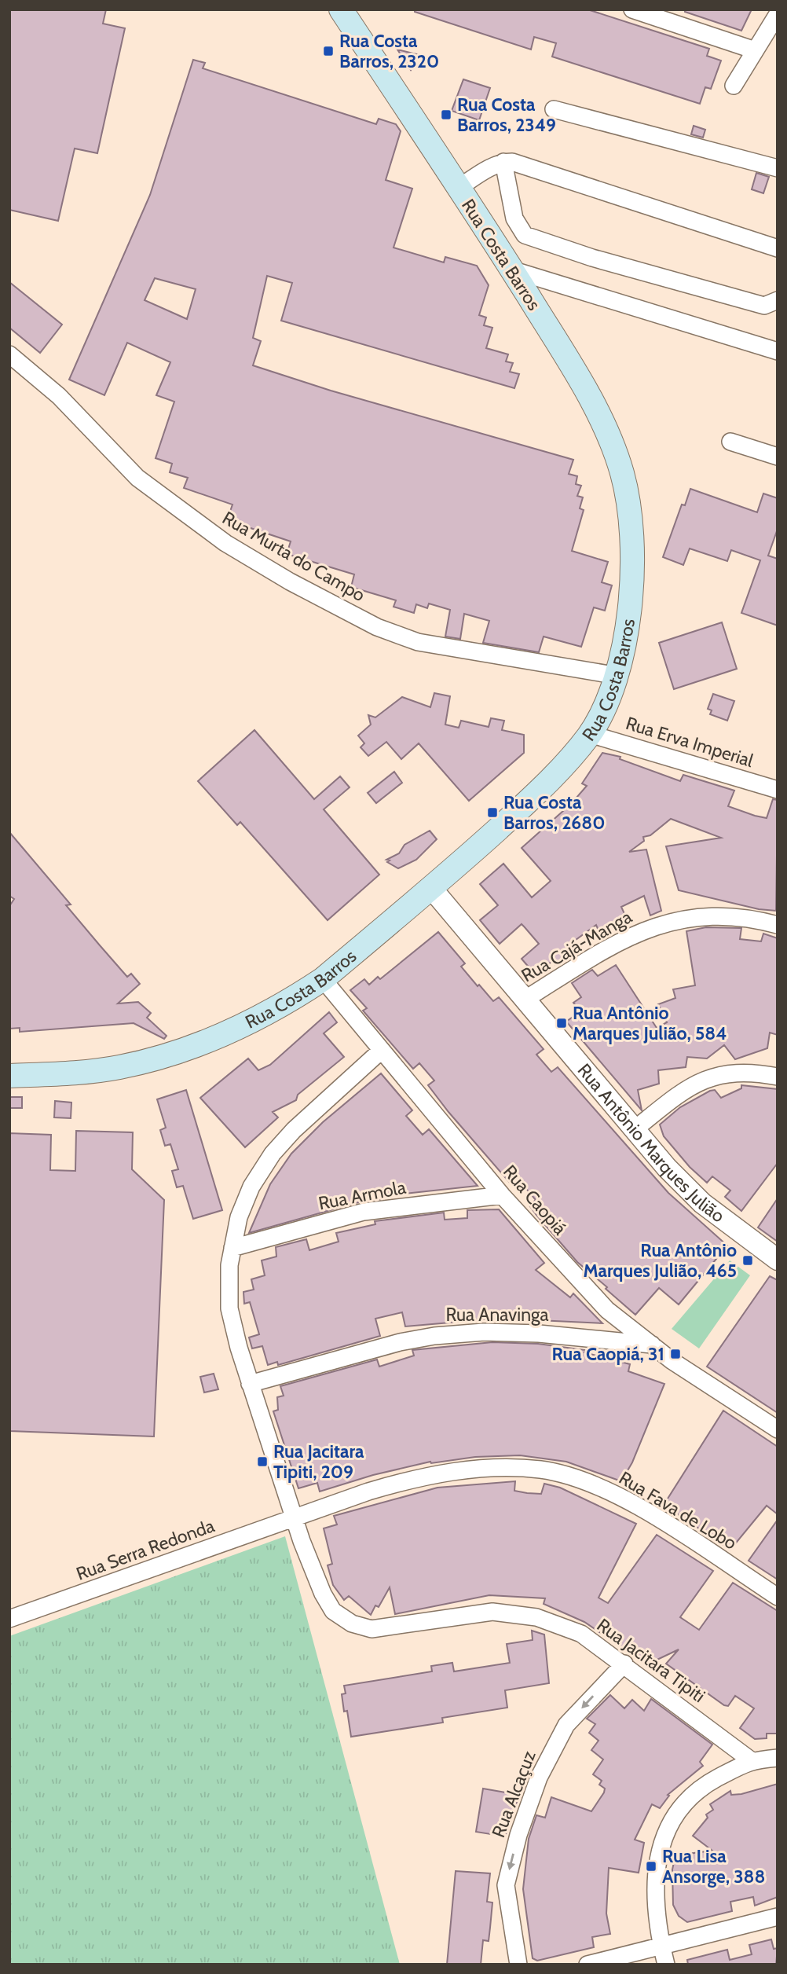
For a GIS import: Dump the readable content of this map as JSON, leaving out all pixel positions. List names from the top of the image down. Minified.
{"streets":{"main road":["Rua Costa Barros"],"street":["Rua Murta do Campo","Rua Erva Imperial","Rua Cajá-Manga","Rua Antônio Marques Julião","Rua Armola","Rua Caopiá","Rua Anavinga","Rua Fava de Lobo","Rua Serra Redonda","Rua Jacitara Tipiti","Rua Alcaçuz"]},"crossings":[["Rua Costa Barros","Rua Murta do Campo"],["Rua Costa Barros","Rua Erva Imperial"],["Rua Costa Barros","Rua Antônio Marques Julião"],["Rua Costa Barros","Rua Caopiá"],["Rua Cajá-Manga","Rua Antônio Marques Julião"],["Rua Armola","Rua Caopiá"],["Rua Armola","Rua Jacitara Tipiti"],["Rua Caopiá","Rua Anavinga"],["Rua Caopiá","Rua Jacitara Tipiti"],["Rua Anavinga","Rua Jacitara Tipiti"],["Rua Fava de Lobo","Rua Serra Redonda"],["Rua Fava de Lobo","Rua Jacitara Tipiti"],["Rua Serra Redonda","Rua Jacitara Tipiti"],["Rua Jacitara Tipiti","Rua Alcaçuz"]],"one_way":["Rua Alcaçuz"],"places":{"transit":["Rua Costa Barros, 2320","Rua Costa Barros, 2349","Rua Costa Barros, 2680","Rua Antônio Marques Julião, 584","Rua Antônio Marques Julião, 465","Rua Caopiá, 31","Rua Jacitara Tipiti, 209","Rua Lisa Ansorge, 388"]}}
